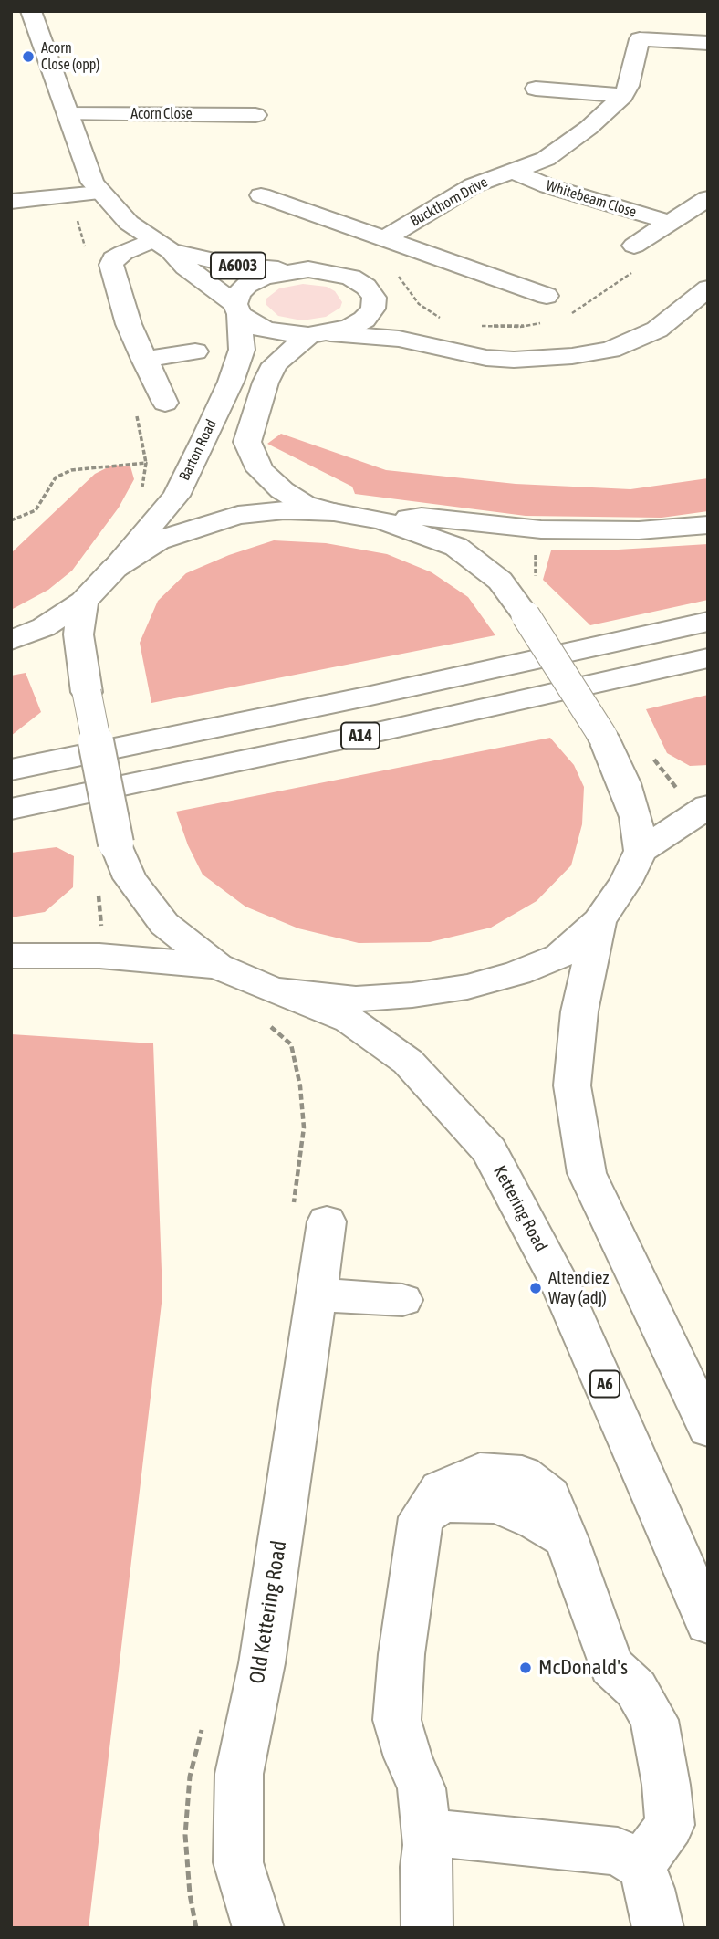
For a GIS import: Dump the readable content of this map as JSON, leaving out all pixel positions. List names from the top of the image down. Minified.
{"streets":{"main road":["Acorn Close","Whitebeam Close","Buckthorn Drive","A6003","Barton Road","A14","Kettering Road","A6","Old Kettering Road"]},"crossings":[["Acorn Close","A6003"],["Whitebeam Close","Buckthorn Drive"],["A6003","Barton Road"]],"places":["Acorn Close (opp)","Altendiez Way (adj)","McDonald's"]}
